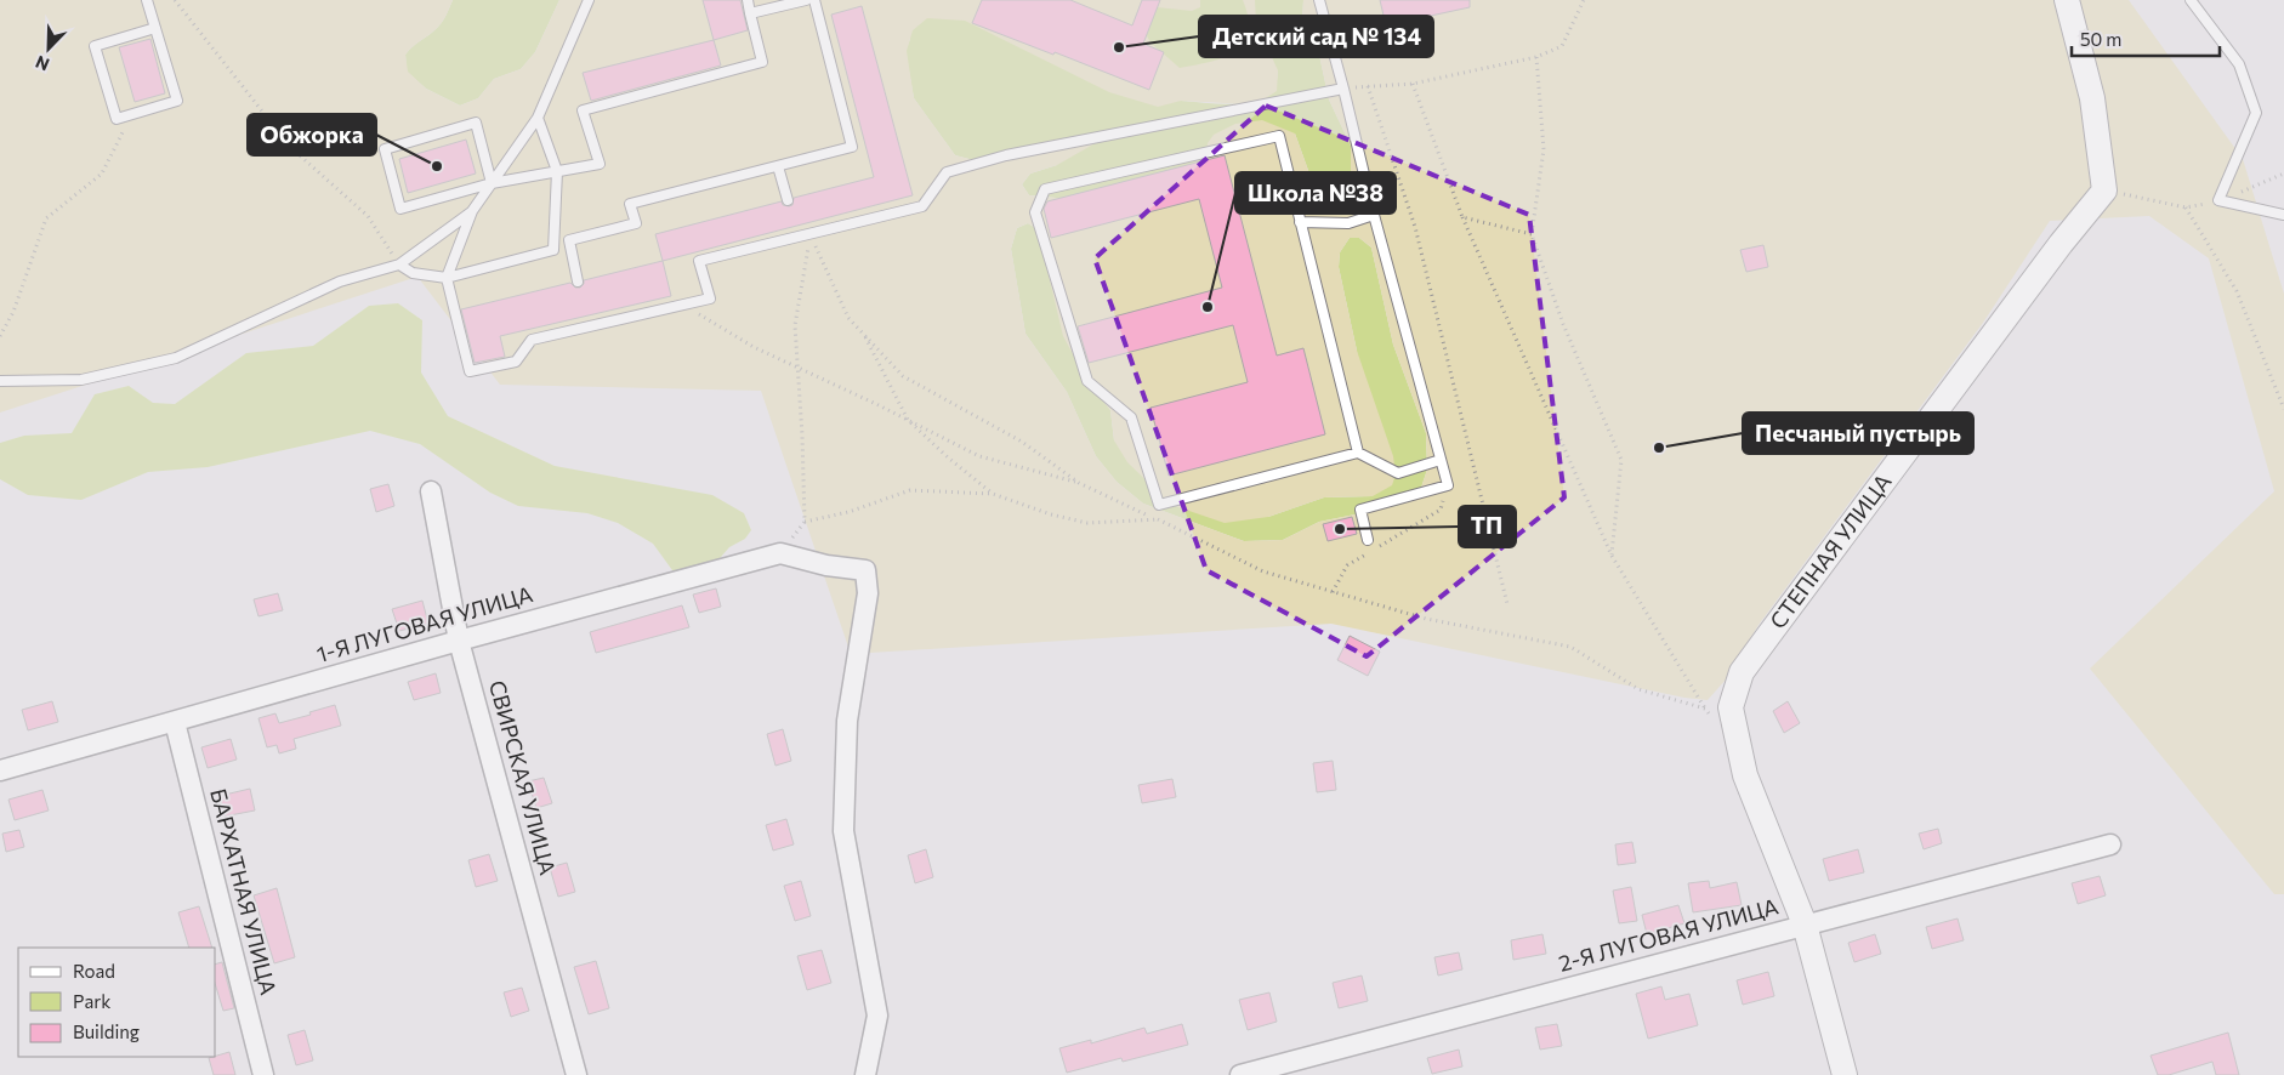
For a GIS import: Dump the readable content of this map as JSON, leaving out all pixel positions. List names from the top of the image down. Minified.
{"streets":{"street":["СТЕПНАЯ УЛИЦА","1-Я ЛУГОВАЯ УЛИЦА","СВИРСКАЯ УЛИЦА","БАРХАТНАЯ УЛИЦА","2-Я ЛУГОВАЯ УЛИЦА"]},"crossings":[["СТЕПНАЯ УЛИЦА","2-Я ЛУГОВАЯ УЛИЦА"],["1-Я ЛУГОВАЯ УЛИЦА","СВИРСКАЯ УЛИЦА"],["1-Я ЛУГОВАЯ УЛИЦА","БАРХАТНАЯ УЛИЦА"]],"places":["Детский сад № 134","Обжорка","Школа №38","Песчаный пустырь","ТП"],"legend":["Road","Park","Building"],"scale_bar":"50 m","north":"bottom left"}
